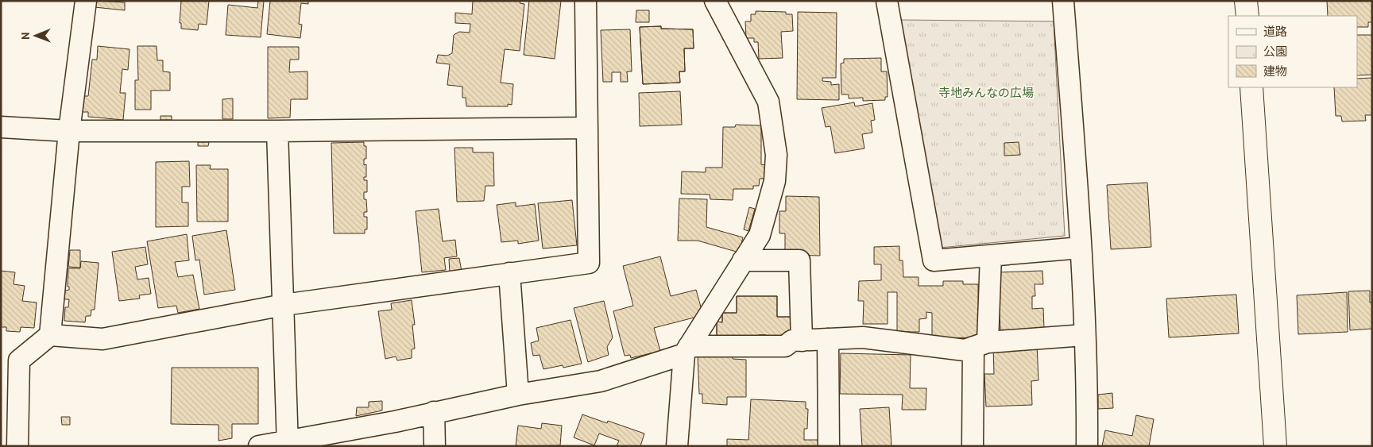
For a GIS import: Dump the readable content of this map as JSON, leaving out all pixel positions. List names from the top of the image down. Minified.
{"parks":["寺地みんなの広場"],"legend":["道路","公園","建物"],"north":"left"}
